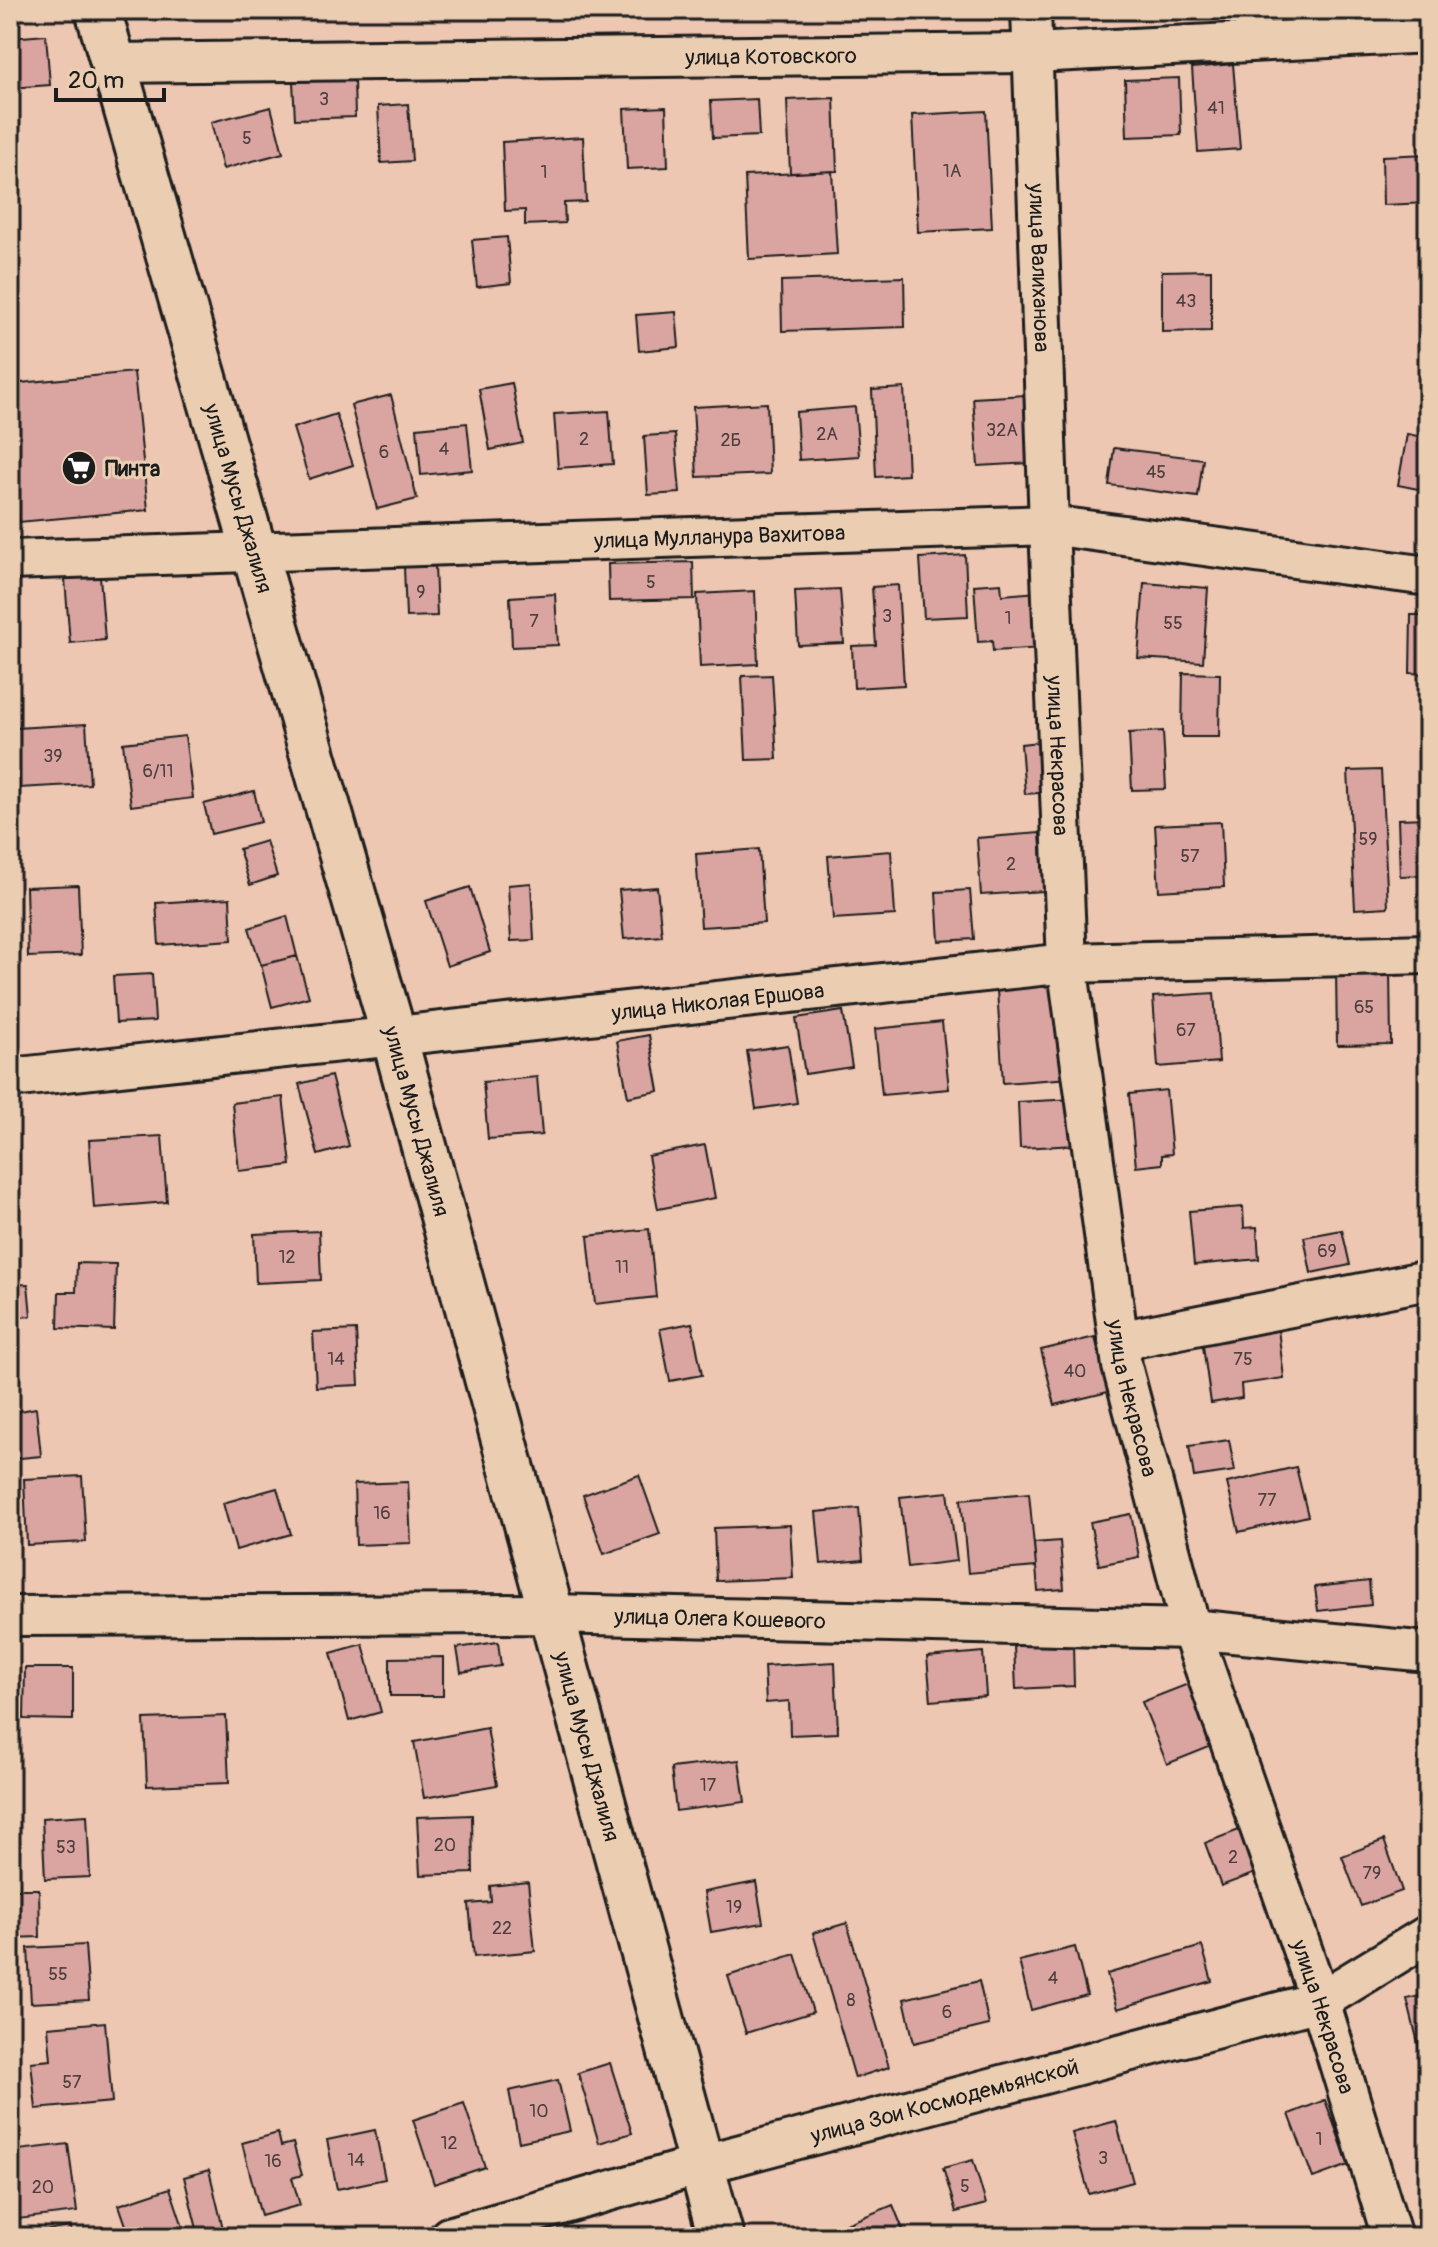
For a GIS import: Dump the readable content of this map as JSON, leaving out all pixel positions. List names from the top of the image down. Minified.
{"streets":{"main road":["улица Мусы Джалиля"],"street":["улица Котовского","улица Валиханова","улица Мулланура Вахитова","улица Некрасова","улица Николая Ершова","улица Олега Кошевого","улица Зои Космодемьянской"]},"crossings":[["улица Котовского","улица Валиханова"],["улица Котовского","улица Мусы Джалиля"],["улица Валиханова","улица Мулланура Вахитова"],["улица Валиханова","улица Некрасова"],["улица Мусы Джалиля","улица Мулланура Вахитова"],["улица Мусы Джалиля","улица Николая Ершова"],["улица Мусы Джалиля","улица Олега Кошевого"],["улица Мусы Джалиля","улица Зои Космодемьянской"],["улица Мулланура Вахитова","улица Некрасова"],["улица Некрасова","улица Николая Ершова"],["улица Некрасова","улица Олега Кошевого"],["улица Некрасова","улица Зои Космодемьянской"]],"places":{"supermarket":["Пинта"]},"house_numbers":["3","41","5","1А","1","43","32А","2А","2","2Б","4","6","45","5","9","3","1","7","55","39","6/11","59","57","2","65","67","69","12","11","14","75","40","77","16","17","20","53","2","79","19","22","55","4","8","6","57","10","1","12","3","14","16","5","20"],"scale_bar":"20 m"}
